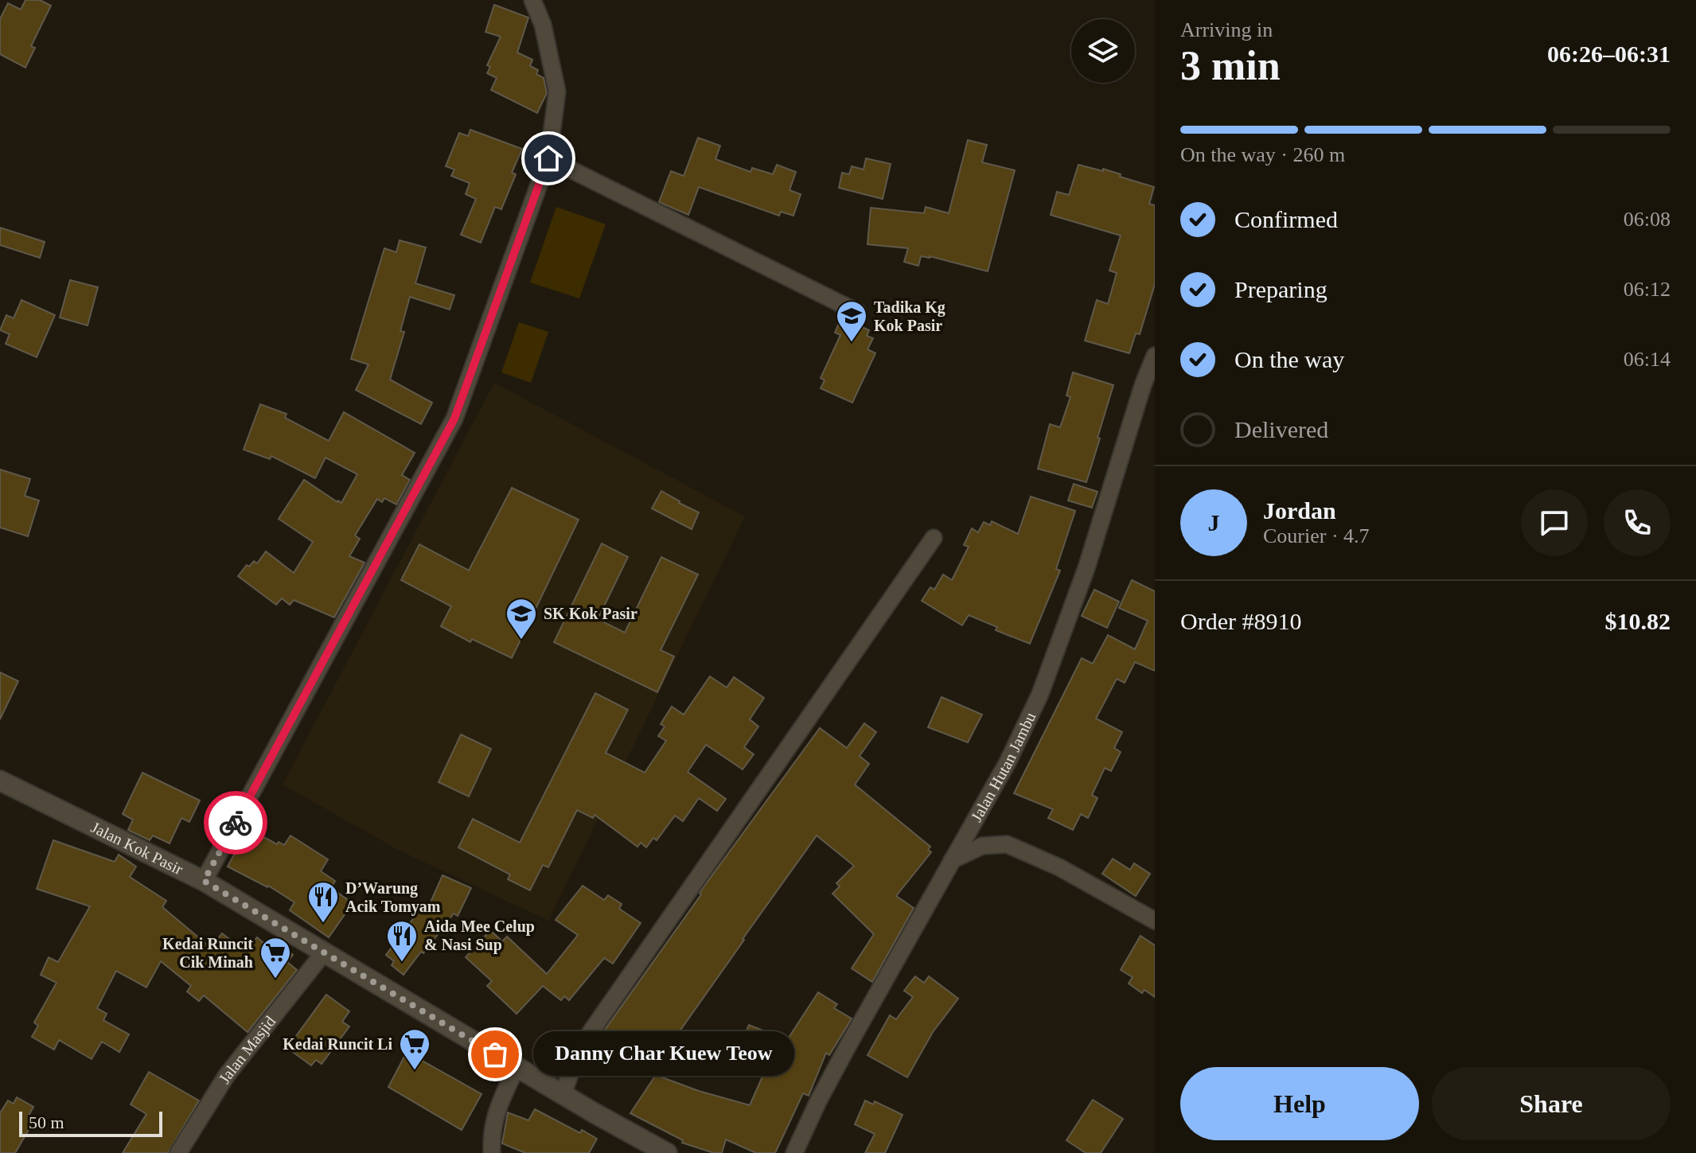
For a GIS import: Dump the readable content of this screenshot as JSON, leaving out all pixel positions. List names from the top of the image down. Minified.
{"streets":{"street":["Jalan Hutan Jambu","Jalan Kok Pasir","Jalan Masjid"]},"crossings":[["Jalan Kok Pasir","Jalan Masjid"]],"places":{"school or university":["Tadika Kg Kok Pasir","SK Kok Pasir"],"restaurant":["D’Warung Acik Tomyam","Aida Mee Celup & Nasi Sup"],"supermarket":["Kedai Runcit Cik Minah","Kedai Runcit Li"],"other":["Danny Char Kuew Teow"]},"scale_bar":"50 m","page":{"heading":["3 min","Arriving in","06:26–06:31"],"panel":["Jordan","Courier · 4.7","Order #8910","$10.82"],"bar":"On the way · 260 m","list":[["Confirmed","06:08"],["Preparing","06:12"],["On the way","06:14"],"Delivered"],"round":"J","bubble":"Danny Char Kuew Teow","buttons":["Help","Share"],"scale":"50 m"}}
